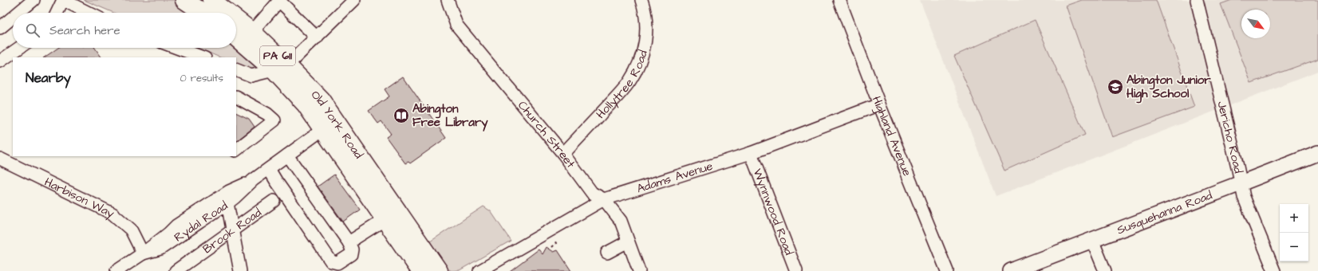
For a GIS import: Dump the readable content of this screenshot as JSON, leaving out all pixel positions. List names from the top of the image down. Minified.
{"streets":{"highway":["PA 611","Old York Road"],"main road":["Susquehanna Road"],"street":["Hollytree Road","Church Street","Highland Avenue","Jericho Road","Adams Avenue","Harbison Way","Wynnwood Road","Rydal Road","Brook Road"]},"crossings":[["Hollytree Road","Church Street"],["Old York Road","Rydal Road"],["Church Street","Adams Avenue"],["Highland Avenue","Adams Avenue"],["Jericho Road","Susquehanna Road"],["Adams Avenue","Wynnwood Road"],["Harbison Way","Rydal Road"]],"places":{"school or university":["Abington Junior High School"],"library":["Abington Free Library"]},"north":"bottom right","page":{"search":"Search here","heading":["Nearby","0 results"],"map_buttons":["+","−"]}}
